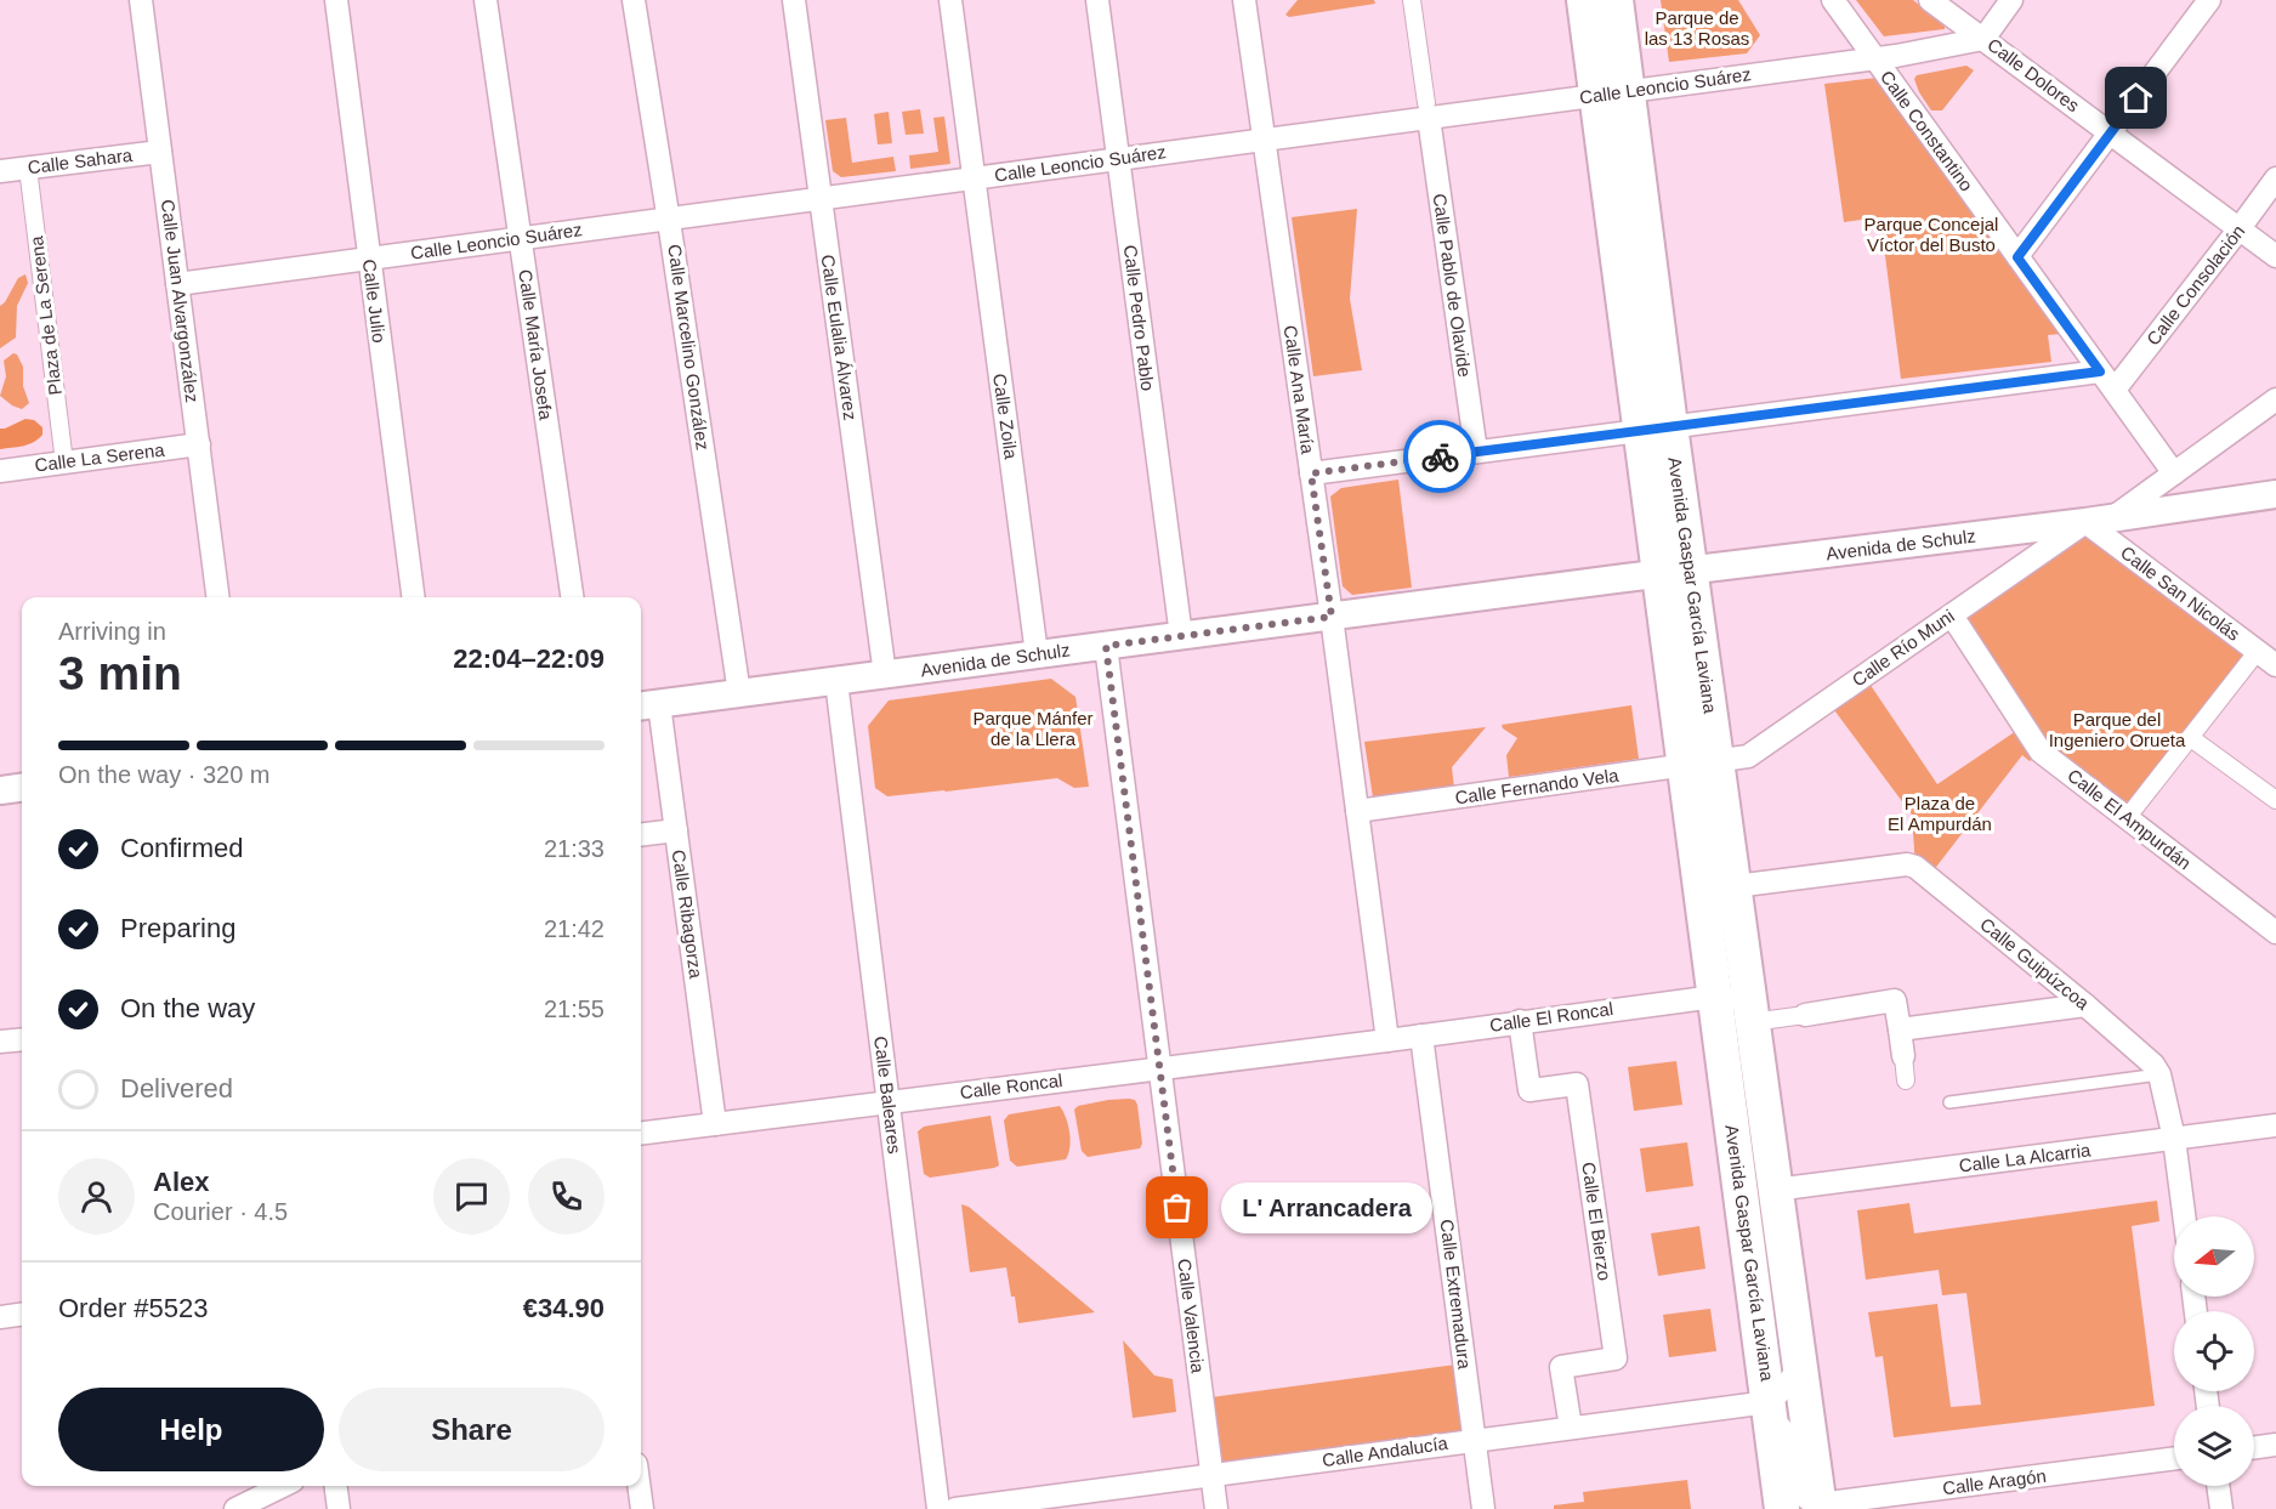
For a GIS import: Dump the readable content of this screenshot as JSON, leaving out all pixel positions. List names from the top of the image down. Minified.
{"streets":{"main road":["Avenida Gaspar García Laviana"],"street":["Calle Dolores","Calle Leoncio Suárez","Calle Constantino","Calle Sahara","Calle Pablo de Olavide","Calle Consolación","Calle Juan Alvargonzález","Calle Julio","Plaza de La Serena","Calle Pedro Pablo","Calle Eulalia Álvarez","Calle María Josefa","Calle Marcelino González","Calle Ana María","Calle Zoila","Calle La Serena","Avenida de Schulz","Calle San Nicolás","Calle Río Muni","Calle Fernando Vela","Calle El Ampurdán","Calle Ribagorza","Calle Guipúzcoa","Calle El Roncal","Calle Roncal","Calle Baleares","Calle La Alcarria","Calle El Bierzo","Calle Extremadura","Calle Valencia","Calle Andalucía","Calle Aragón"]},"crossings":[["Calle Dolores","Calle Leoncio Suárez"],["Calle Dolores","Calle Consolación"],["Calle Leoncio Suárez","Calle Constantino"],["Calle Leoncio Suárez","Calle Pablo de Olavide"],["Calle Leoncio Suárez","Calle Juan Alvargonzález"],["Calle Leoncio Suárez","Calle Julio"],["Calle Leoncio Suárez","Calle Pedro Pablo"],["Calle Leoncio Suárez","Calle Eulalia Álvarez"],["Calle Leoncio Suárez","Calle María Josefa"],["Calle Leoncio Suárez","Calle Marcelino González"],["Calle Leoncio Suárez","Calle Ana María"],["Calle Leoncio Suárez","Calle Zoila"],["Calle Leoncio Suárez","Avenida Gaspar García Laviana"],["Calle Constantino","Calle Consolación"],["Calle Constantino","Calle Río Muni"],["Calle Sahara","Calle Juan Alvargonzález"],["Calle Sahara","Plaza de La Serena"],["Calle Juan Alvargonzález","Calle La Serena"],["Plaza de La Serena","Calle La Serena"],["Calle Pedro Pablo","Avenida de Schulz"],["Calle Eulalia Álvarez","Avenida de Schulz"],["Calle Marcelino González","Avenida de Schulz"],["Calle Ana María","Avenida de Schulz"],["Calle Ana María","Calle Fernando Vela"],["Calle Ana María","Calle El Roncal"],["Calle Ana María","Calle Roncal"],["Calle Zoila","Avenida de Schulz"],["Avenida de Schulz","Avenida Gaspar García Laviana"],["Avenida de Schulz","Calle San Nicolás"],["Avenida de Schulz","Calle Río Muni"],["Avenida de Schulz","Calle Ribagorza"],["Avenida de Schulz","Calle Baleares"],["Avenida de Schulz","Calle Valencia"],["Avenida Gaspar García Laviana","Calle Río Muni"],["Avenida Gaspar García Laviana","Calle Fernando Vela"],["Avenida Gaspar García Laviana","Calle Guipúzcoa"],["Avenida Gaspar García Laviana","Calle El Roncal"],["Avenida Gaspar García Laviana","Calle La Alcarria"],["Avenida Gaspar García Laviana","Calle Andalucía"],["Avenida Gaspar García Laviana","Calle Aragón"],["Calle San Nicolás","Calle Río Muni"],["Calle Río Muni","Calle Fernando Vela"],["Calle Río Muni","Calle El Ampurdán"],["Calle Ribagorza","Calle Roncal"],["Calle Guipúzcoa","Calle La Alcarria"],["Calle El Roncal","Calle Roncal"],["Calle El Roncal","Calle El Bierzo"],["Calle El Roncal","Calle Extremadura"],["Calle Roncal","Calle Baleares"],["Calle Roncal","Calle Valencia"],["Calle El Bierzo","Calle Andalucía"],["Calle Extremadura","Calle Andalucía"],["Calle Valencia","Calle Andalucía"]],"parks":["Parque de las 13 Rosas","Parque Concejal Víctor del Busto","Parque Mánfer de la Llera","Parque del Ingeniero Orueta","Plaza de El Ampurdán"],"places":["L' Arrancadera"],"north":"left","page":{"heading":["3 min","Arriving in","22:04–22:09"],"panel":["Alex","Courier · 4.5","Order #5523","€34.90"],"bar":"On the way · 320 m","list":[["Confirmed","21:33"],["Preparing","21:42"],["On the way","21:55"],"Delivered"],"bubble":"L' Arrancadera","buttons":["Help","Share"]}}
